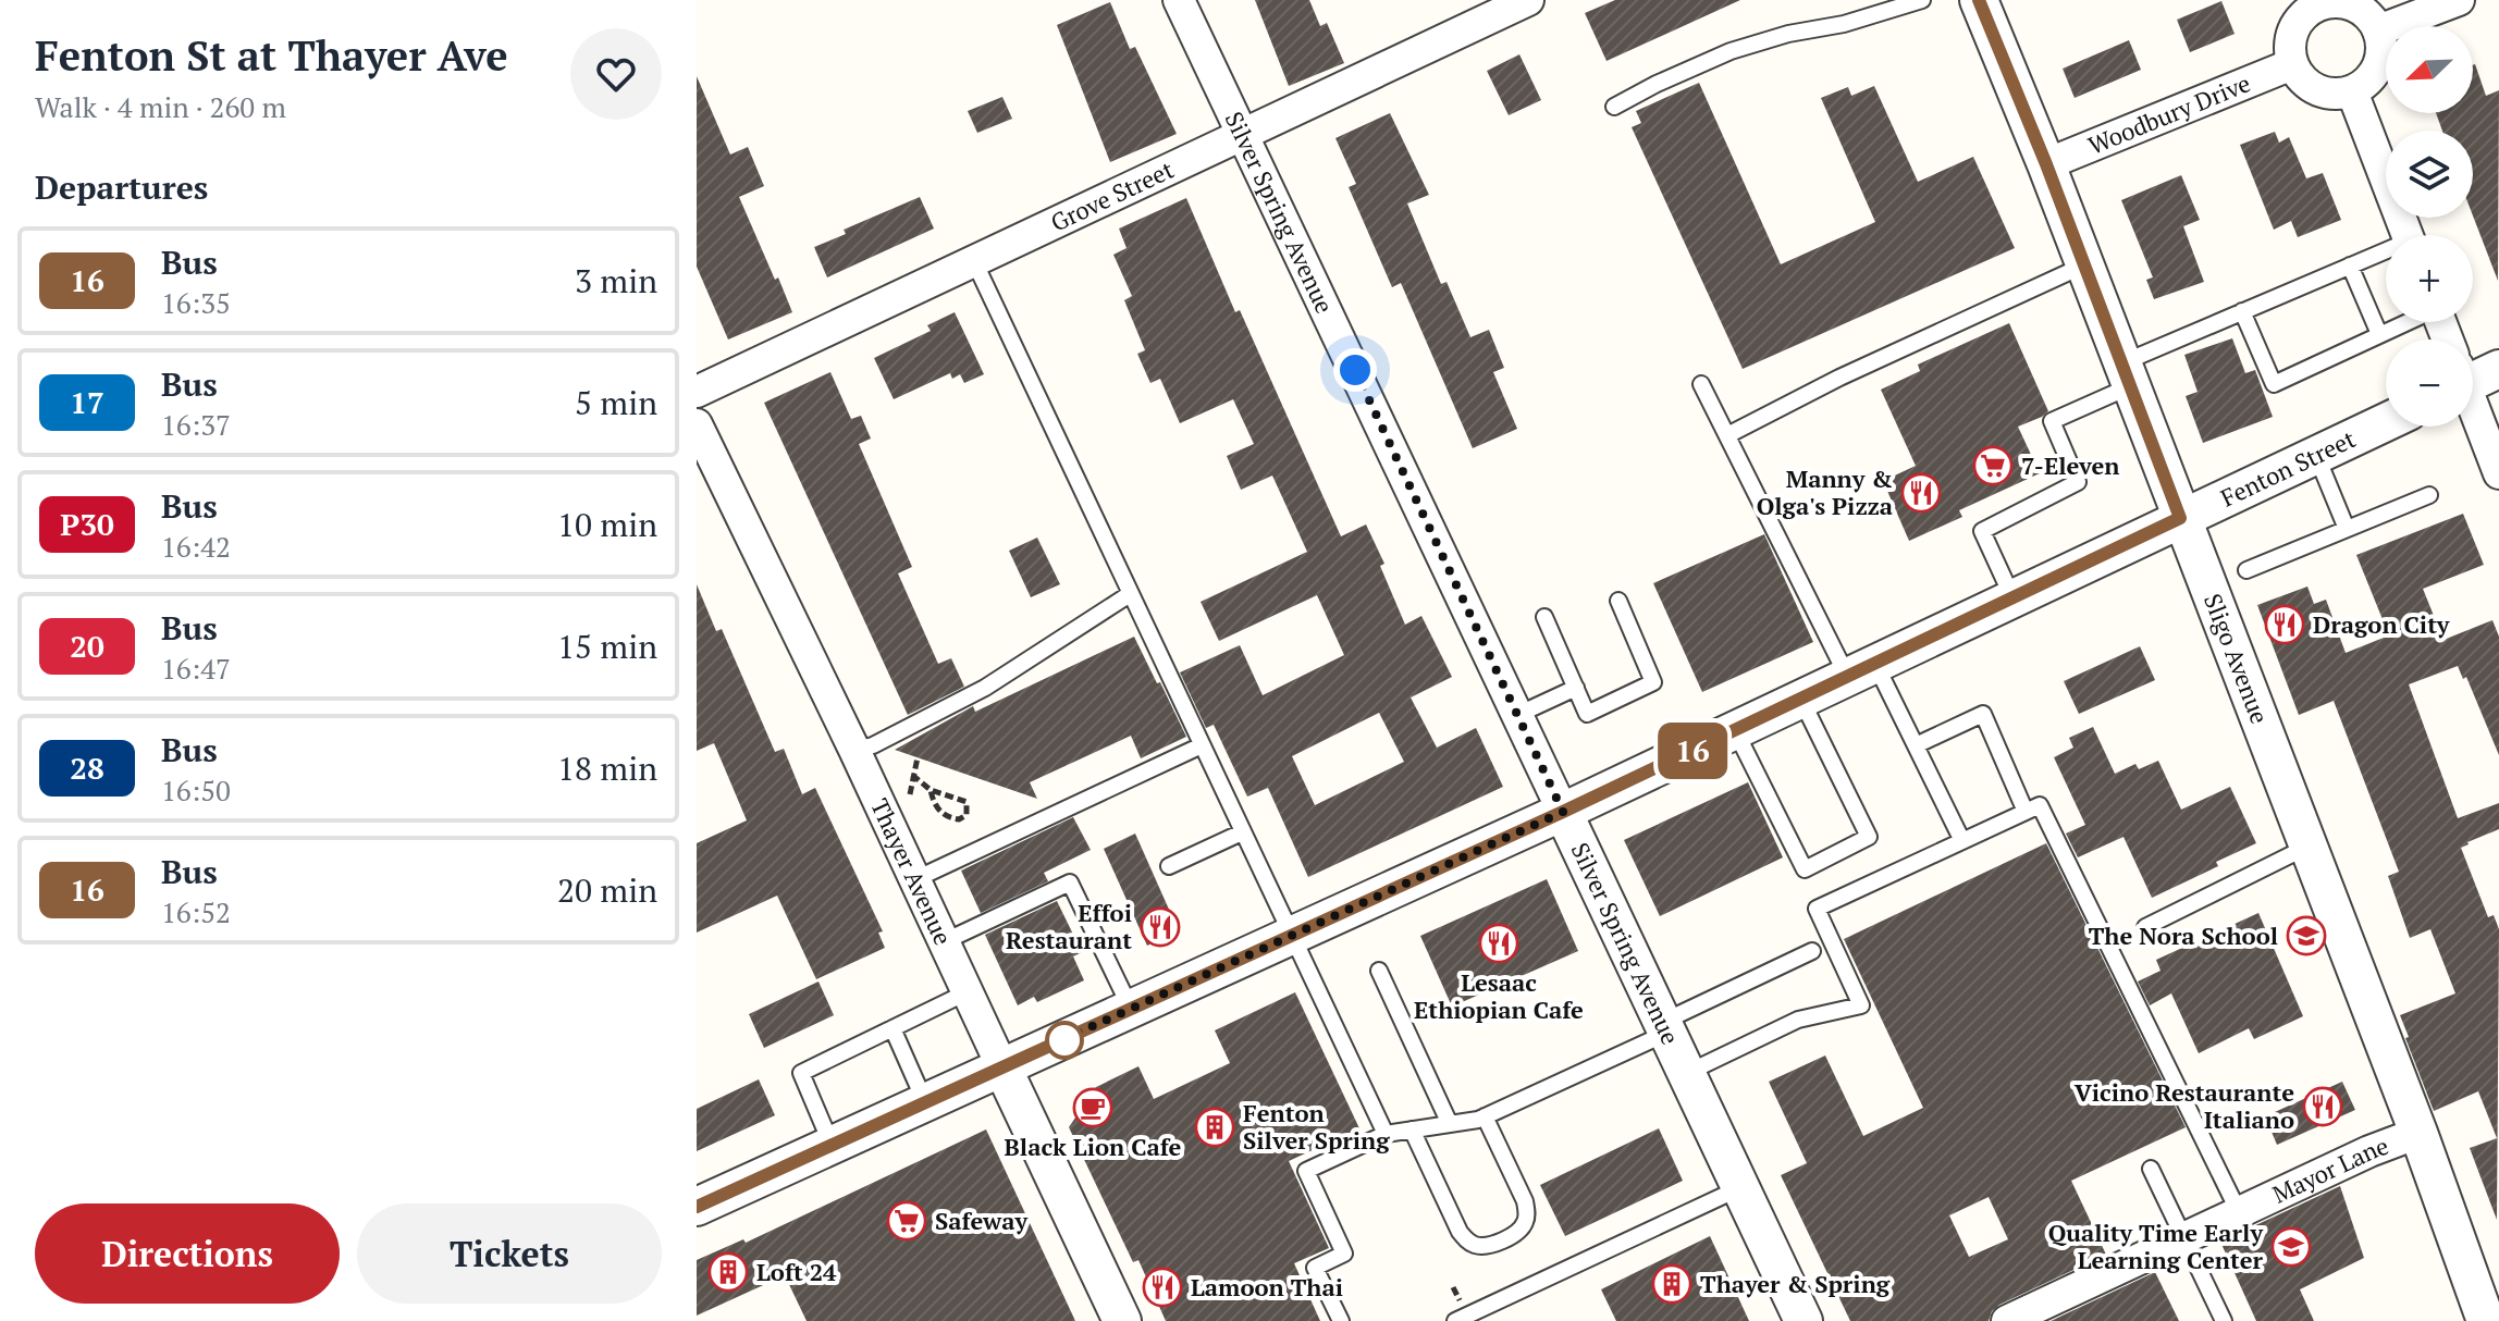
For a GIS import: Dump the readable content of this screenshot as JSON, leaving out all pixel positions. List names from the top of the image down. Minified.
{"streets":{"street":["Woodbury Drive","Grove Street","Silver Spring Avenue","Fenton Street","Sligo Avenue","Thayer Avenue","Mayor Lane"]},"crossings":[["Woodbury Drive","Sligo Avenue"],["Grove Street","Silver Spring Avenue"],["Silver Spring Avenue","Fenton Street"],["Fenton Street","Sligo Avenue"],["Fenton Street","Thayer Avenue"],["Sligo Avenue","Mayor Lane"]],"places":{"supermarket":["7-Eleven","Safeway"],"restaurant":["Manny & Olga's Pizza","Dragon City","Effoi Restaurant","Lesaac Ethiopian Cafe","Vicino Restaurante Italiano","Lamoon Thai"],"school or university":["The Nora School","Quality Time Early Learning Center"],"cafe":["Black Lion Cafe"],"building":["Fenton Silver Spring","Loft 24","Thayer & Spring"]},"lines":["bus line 16"],"north":"bottom left","page":{"heading":[["Fenton St at Thayer Ave","Walk · 4 min · 260 m"],"Departures"],"on_map":"16","map_buttons":["+","−"],"list":[{"mark":"16","name":"Bus","note":"16:35","value":"3 min"},{"mark":"17","name":"Bus","note":"16:37","value":"5 min"},{"mark":"P30","name":"Bus","note":"16:42","value":"10 min"},{"mark":"20","name":"Bus","note":"16:47","value":"15 min"},{"mark":"28","name":"Bus","note":"16:50","value":"18 min"},{"mark":"16","name":"Bus","note":"16:52","value":"20 min"}],"buttons":["Directions","Tickets"]}}
